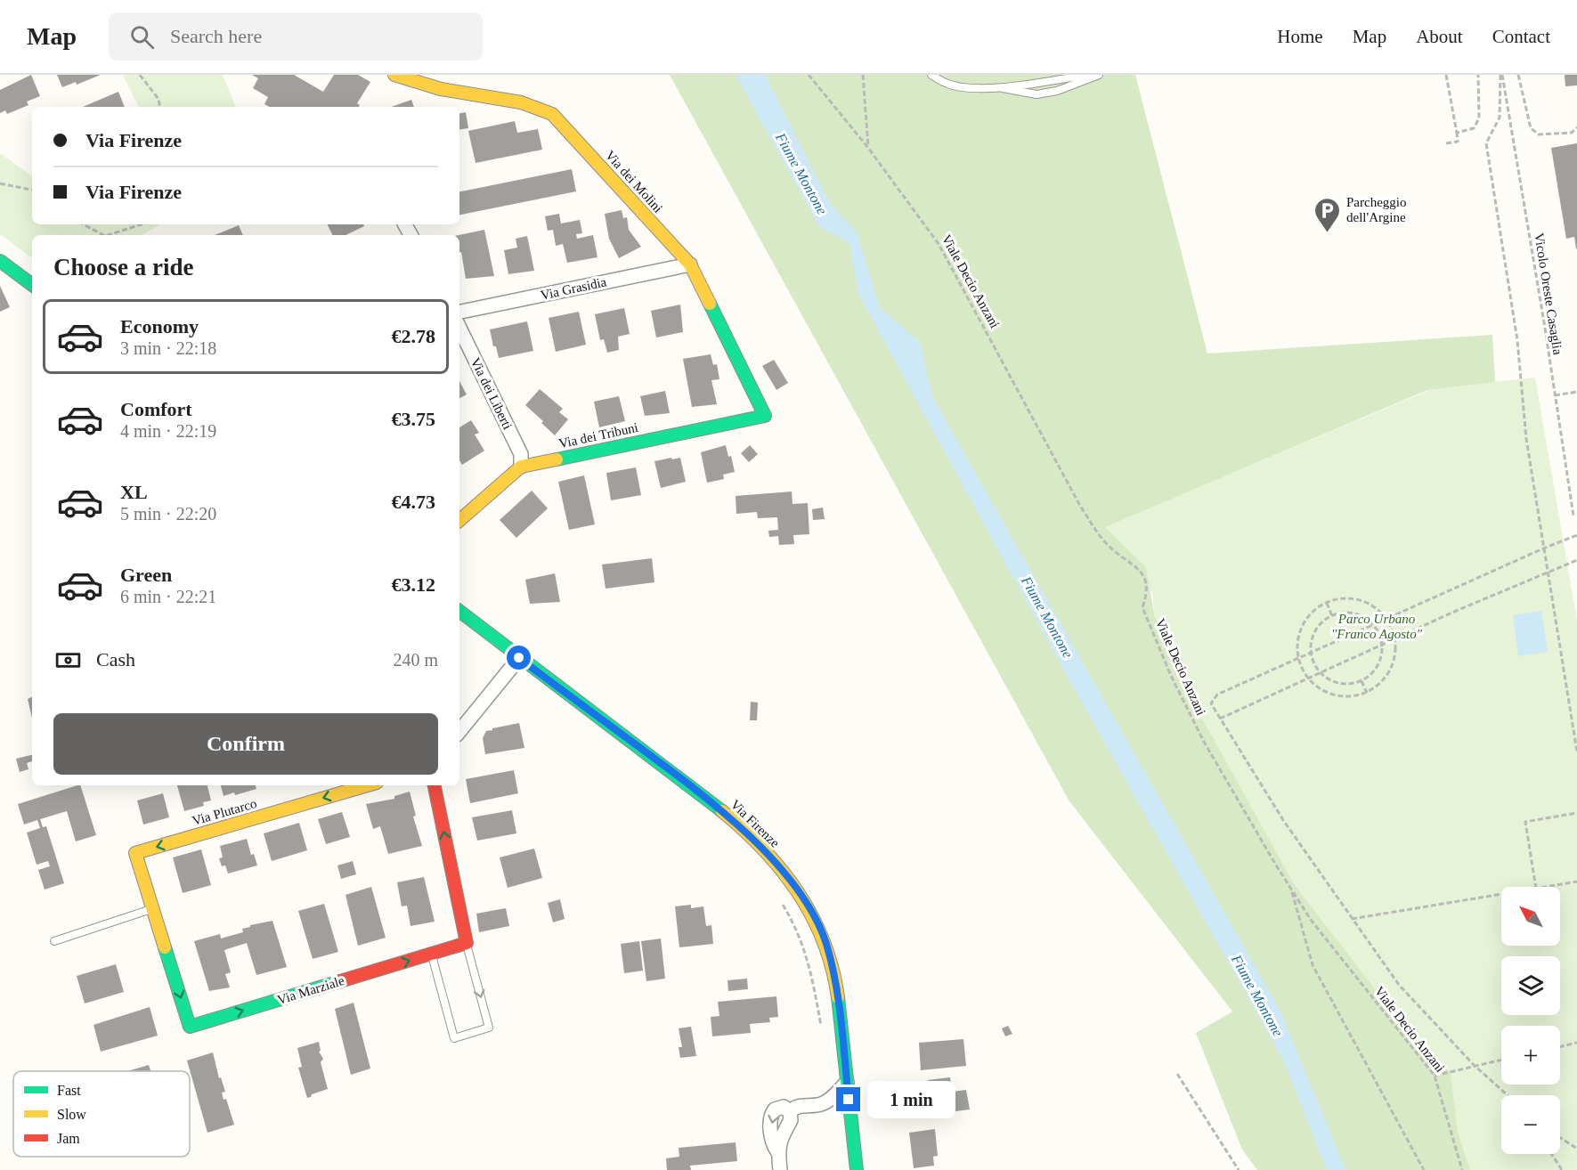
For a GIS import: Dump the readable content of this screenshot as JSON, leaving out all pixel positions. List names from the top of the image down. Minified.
{"streets":{"street":["Via dei Molini","Via Grasidia","Via dei Liberti","Via dei Tribuni","Via Plutarco","Via Firenze","Via Marziale"],"path":["Viale Decio Anzani","Vicolo Oreste Casaglia"]},"crossings":[["Via dei Molini","Via Grasidia"],["Via dei Molini","Via dei Tribuni"],["Via dei Liberti","Via dei Tribuni"],["Via Plutarco","Via Marziale"]],"one_way":["Via Marziale"],"water":["Fiume Montone"],"parks":["Parco Urbano \"Franco Agosto\""],"places":{"parking":["Parcheggio dell'Argine"]},"legend":["Fast","Slow","Jam"],"north":"top left","page":{"header":"Map","search":"Search here","nav":["Home","Map","About","Contact"],"banner":["Via Firenze","Via Firenze"],"heading":"Choose a ride","list":[{"name":"Economy","note":"3 min · 22:18","value":"€2.78"},{"name":"Comfort","note":"4 min · 22:19","value":"€3.75"},{"name":"XL","note":"5 min · 22:20","value":"€4.73"},{"name":"Green","note":"6 min · 22:21","value":"€3.12"}],"pay":["Cash","240 m"],"buttons":"Confirm","map_buttons":["+","−"],"bubble":"1 min"}}
